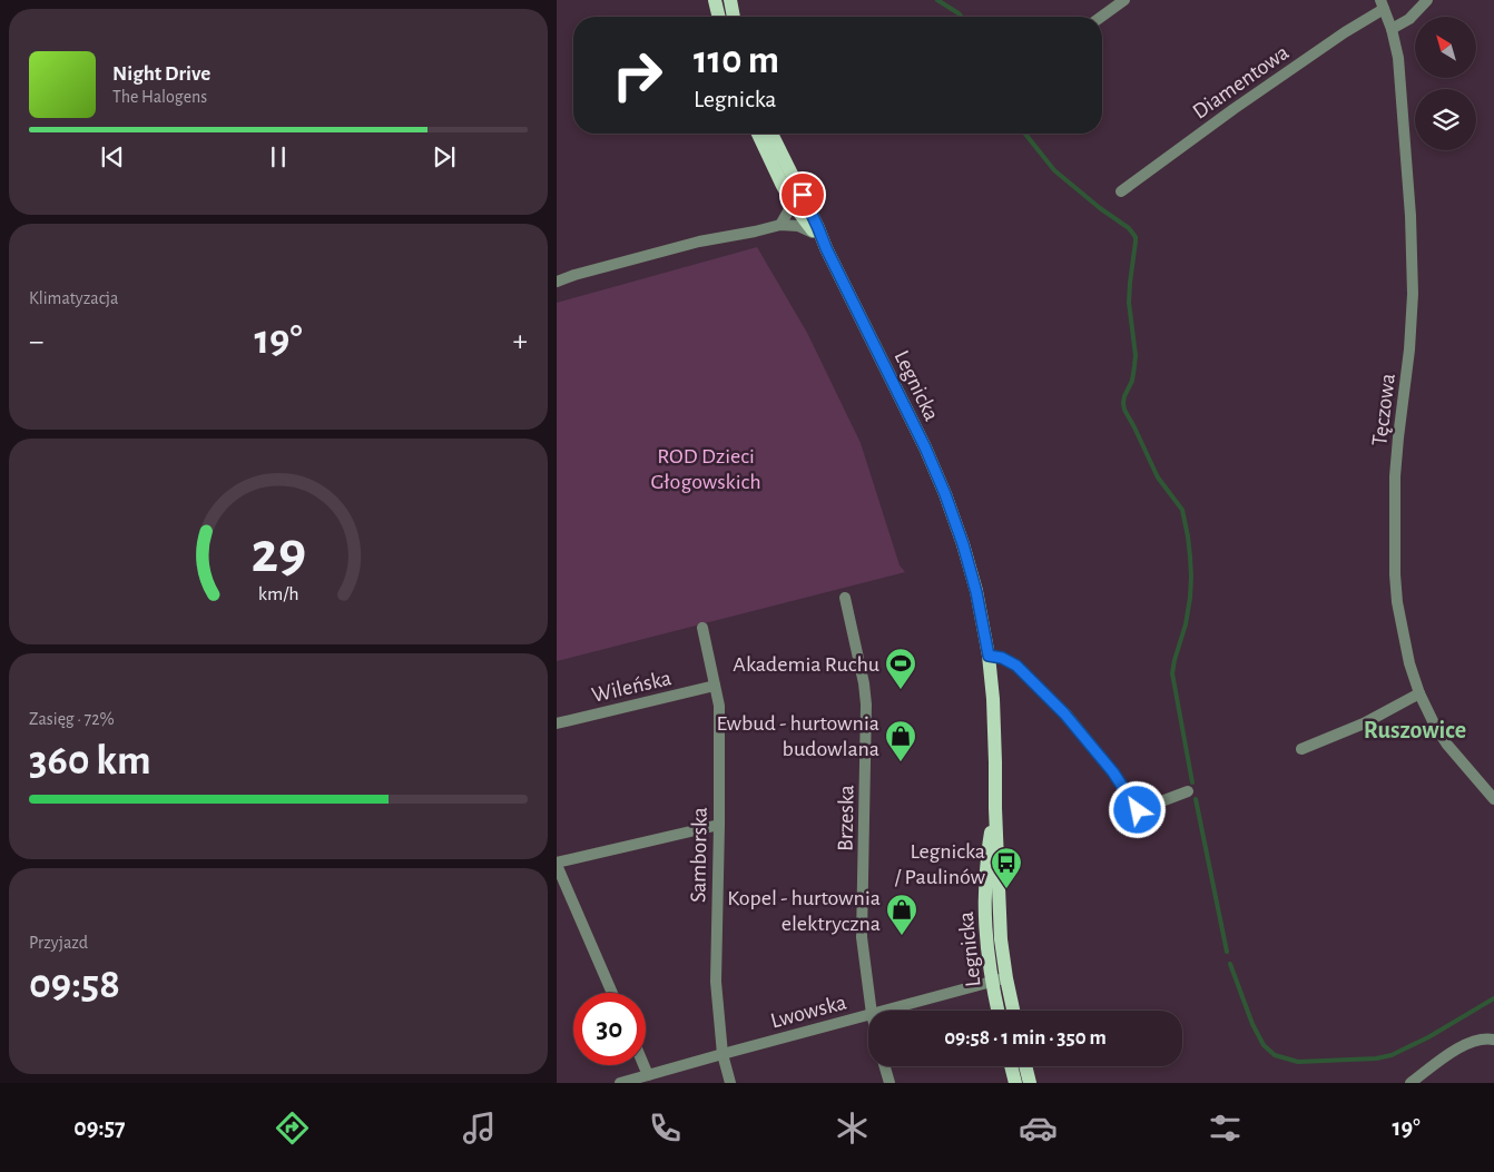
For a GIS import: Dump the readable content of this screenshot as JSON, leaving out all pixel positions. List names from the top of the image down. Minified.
{"streets":{"main road":["Legnicka"],"street":["Diamentowa","Tęczowa","Wileńska","Brzeska","Samborska","Lwowska"]},"crossings":[["Diamentowa","Tęczowa"],["Legnicka","Lwowska"],["Wileńska","Samborska"],["Samborska","Lwowska"]],"districts":["Ruszowice"],"parks":["ROD Dzieci Głogowskich"],"places":{"sports":["Akademia Ruchu"],"shop":["Ewbud - hurtownia budowlana","Kopel - hurtownia elektryczna"],"bus stop":["Legnicka / Paulinów"]},"north":"top left","page":{"turn":["110 m","Legnicka"],"song":["Night Drive","The Halogens"],"tile":["Klimatyzacja",["Zasięg · 72%","360 km"],["Przyjazd","09:58"]],"heat":["−","19°","+"],"limit":"30","trip":"09:58 · 1 min · 350 m","tabs":["09:57","19°"],"gauge":["29","km/h"]}}
